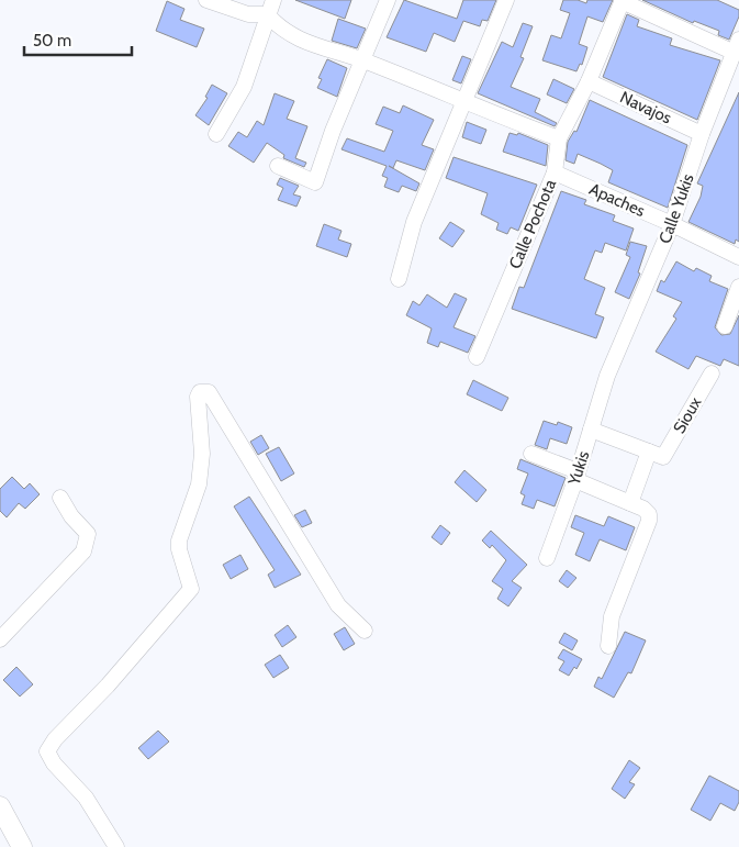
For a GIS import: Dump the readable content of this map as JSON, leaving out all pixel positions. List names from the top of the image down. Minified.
{"streets":{"street":["Navajos","Apaches","Calle Yukis","Calle Pochota","Sioux","Yukis"]},"crossings":[["Navajos","Calle Yukis"],["Navajos","Calle Pochota"],["Apaches","Calle Yukis"],["Apaches","Calle Pochota"],["Calle Yukis","Yukis"]],"scale_bar":"50 m"}
